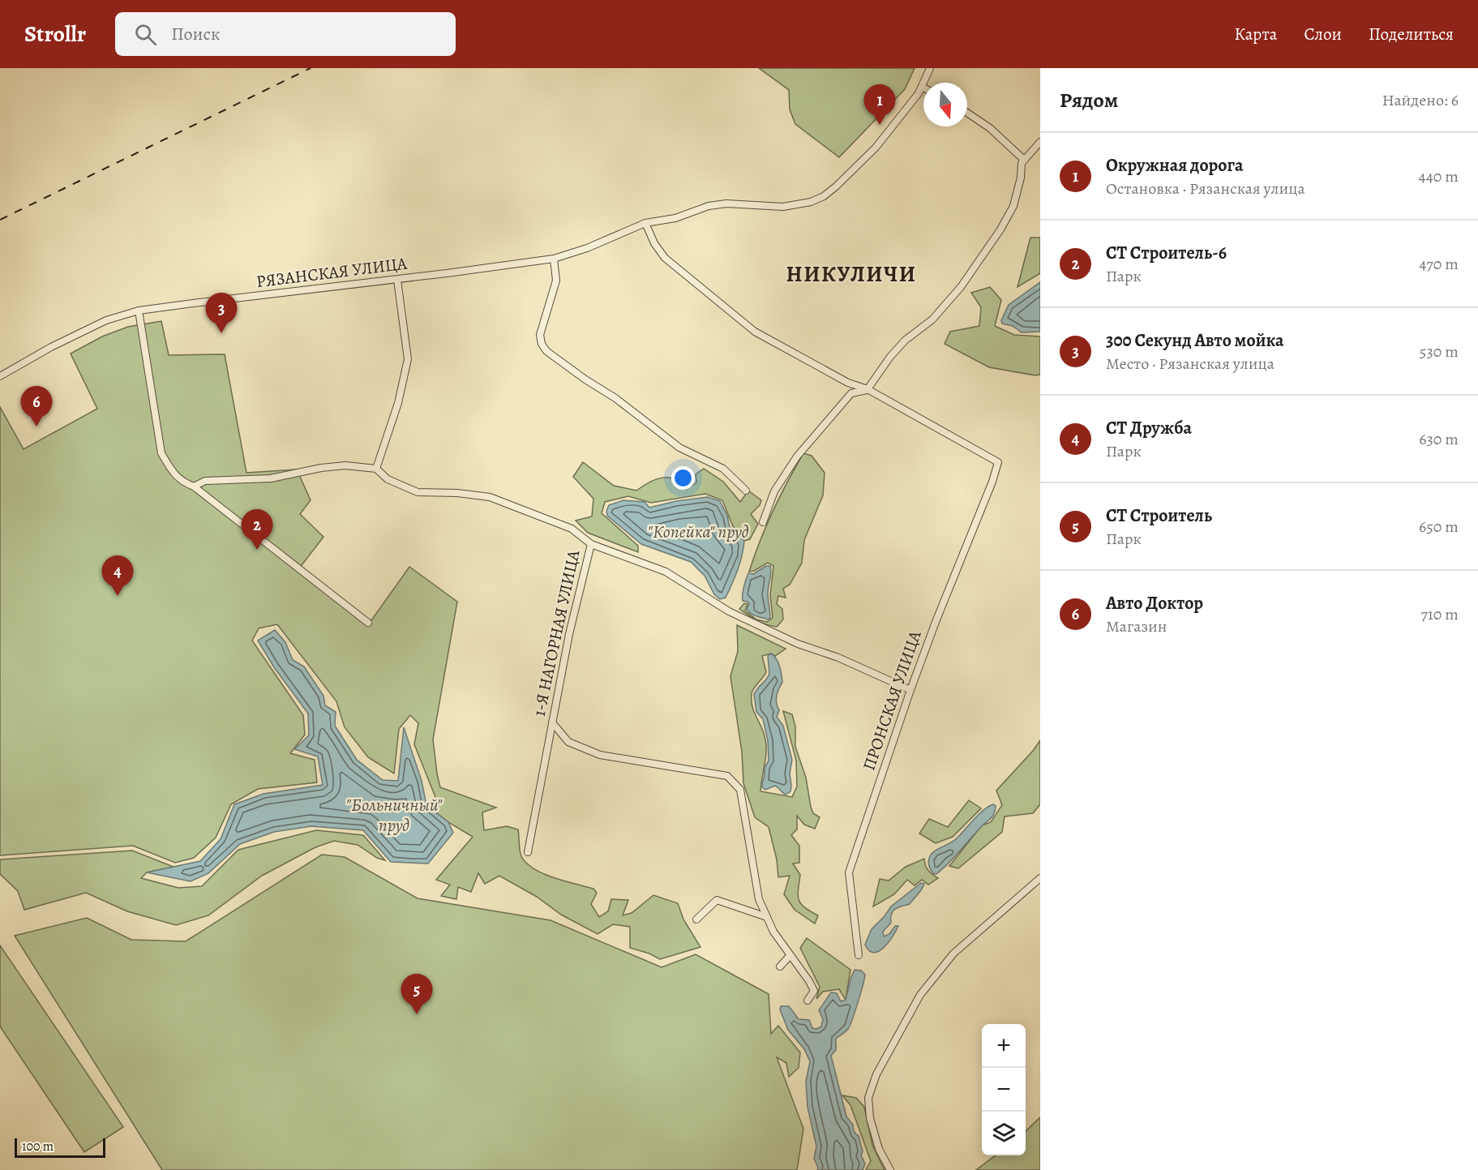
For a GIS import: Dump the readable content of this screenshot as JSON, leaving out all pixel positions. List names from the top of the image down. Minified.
{"streets":{"street":["РЯЗАНСКАЯ УЛИЦА","1-Я НАГОРНАЯ УЛИЦА","ПРОНСКАЯ УЛИЦА"]},"crossings":[["1-Я НАГОРНАЯ УЛИЦА","ПРОНСКАЯ УЛИЦА"]],"districts":["НИКУЛИЧИ"],"water":["\"Копейка\" пруд","\"Больничный\" пруд"],"scale_bar":"100 m","north":"bottom","page":{"header":"Strollr","search":"Поиск","nav":["Карта","Слои","Поделиться"],"heading":["Рядом","Найдено: 6"],"pins":["1","3","6","2","4","5"],"list":[{"mark":"1","name":"Окружная дорога","note":"Остановка · Рязанская улица","value":"440 m"},{"mark":"2","name":"СТ Строитель-6","note":"Парк","value":"470 m"},{"mark":"3","name":"300 Секунд Авто мойка","note":"Место · Рязанская улица","value":"530 m"},{"mark":"4","name":"СТ Дружба","note":"Парк","value":"630 m"},{"mark":"5","name":"СТ Строитель","note":"Парк","value":"650 m"},{"mark":"6","name":"Авто Доктор","note":"Магазин","value":"710 m"}],"map_buttons":["+","−"],"scale":"100 m"}}
